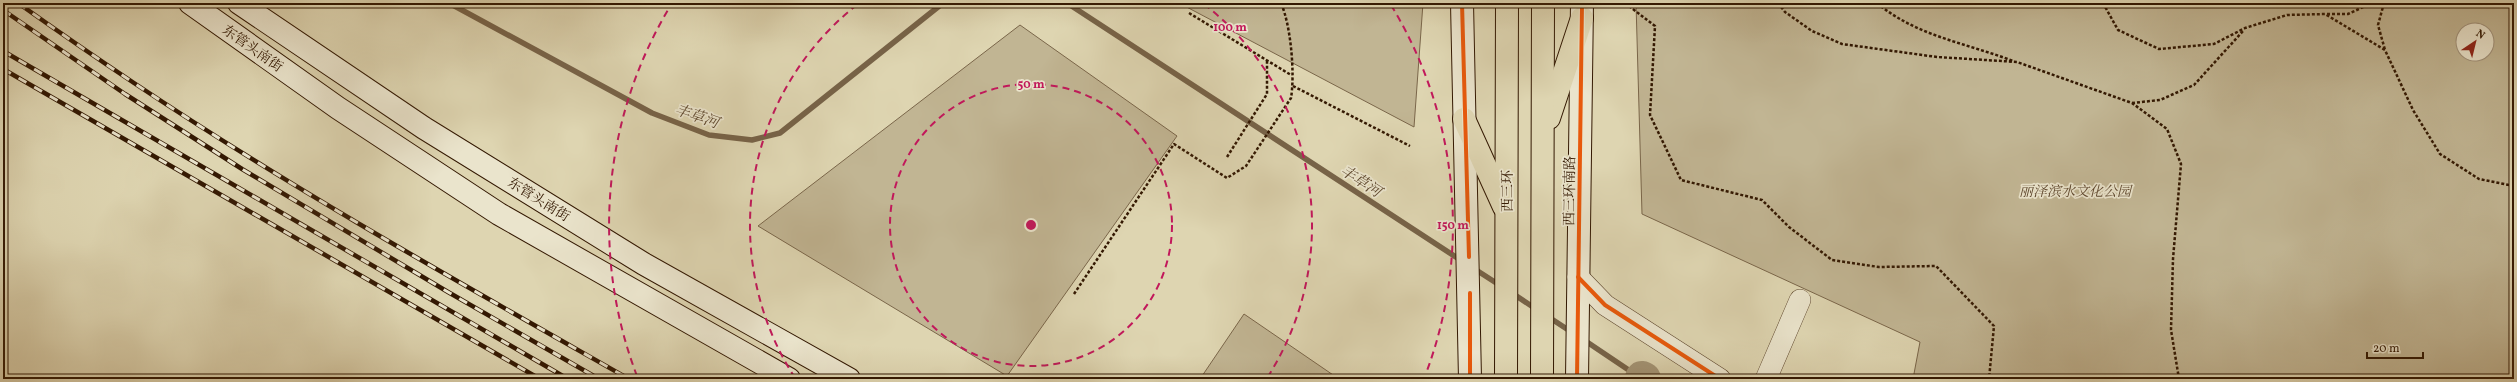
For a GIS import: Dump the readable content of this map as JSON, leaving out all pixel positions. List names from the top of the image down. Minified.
{"streets":{"highway":["西三环"],"main road":["东管头南街","西三环南路"]},"water":["丰草河"],"parks":["丽泽滨水文化公园"],"scale_bar":"20 m","north":"top right","rings":["100 m","50 m","150 m"]}
